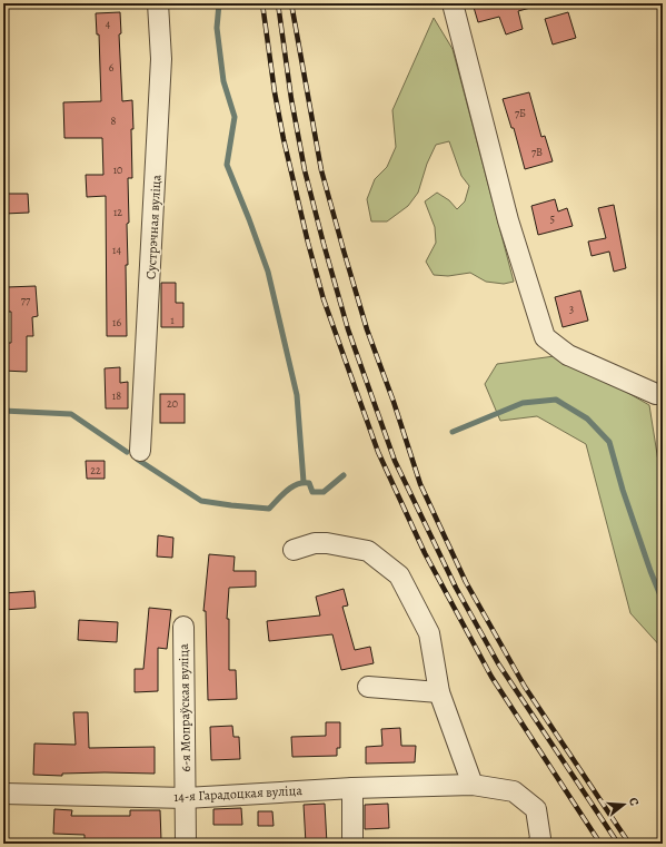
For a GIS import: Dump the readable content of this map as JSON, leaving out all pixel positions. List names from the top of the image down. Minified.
{"streets":{"street":["Сустрэчная вуліца","6-я Мопраўская вуліца","14-я Гарадоцкая вуліца"]},"crossings":[["6-я Мопраўская вуліца","14-я Гарадоцкая вуліца"]],"house_numbers":["4","6","7Б","8","7В","10","12","5","14","77","3","1","16","18","20","22"],"north":"right"}
